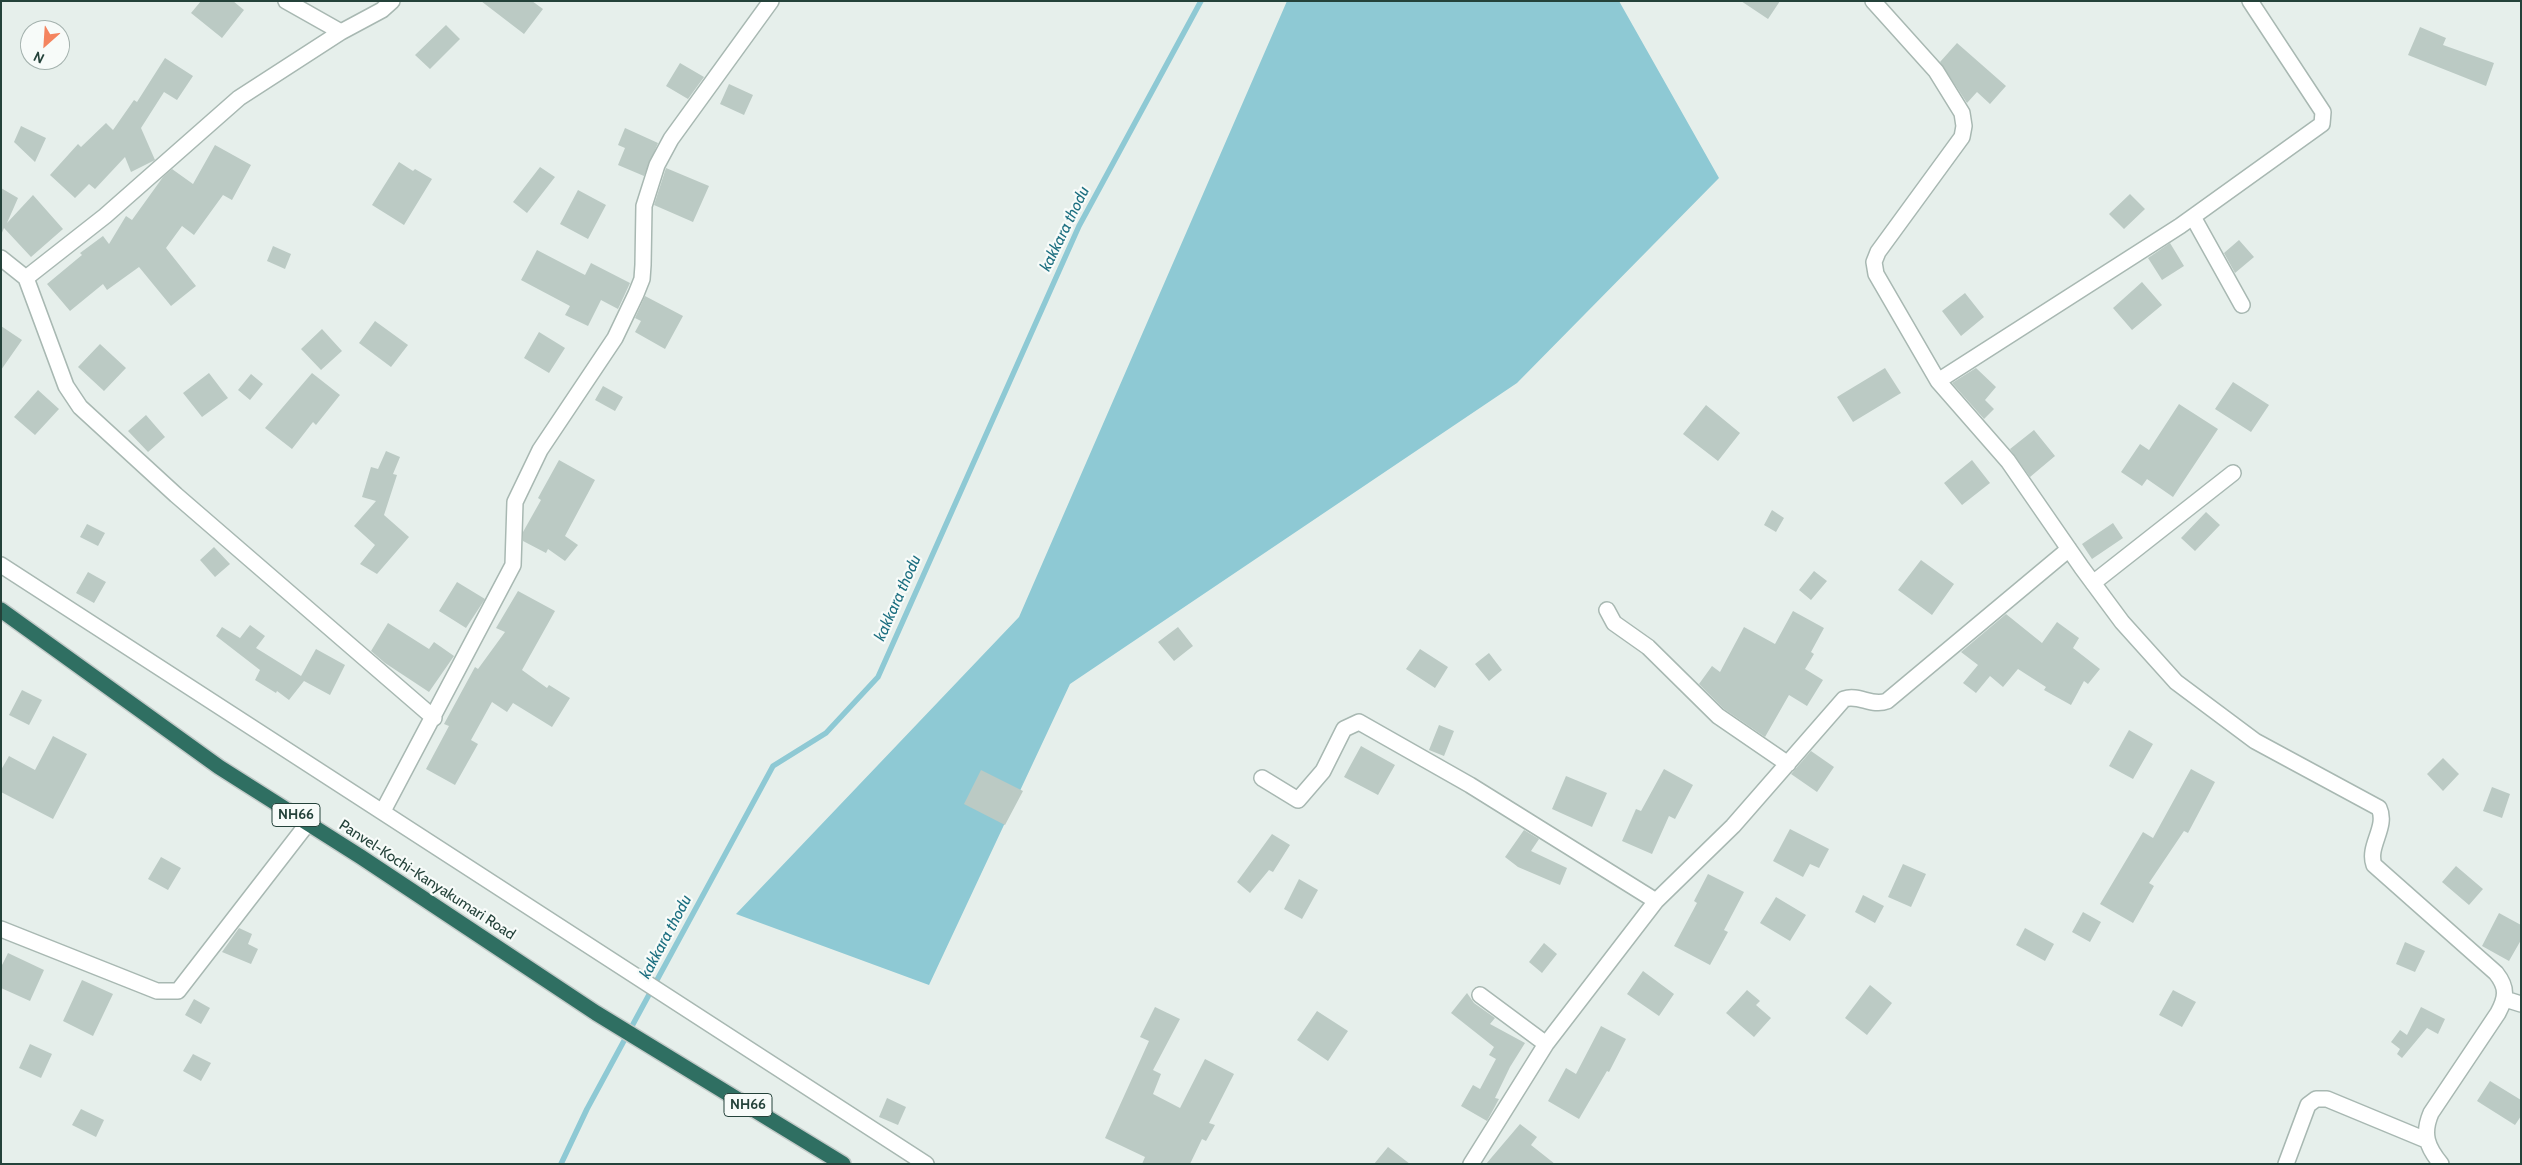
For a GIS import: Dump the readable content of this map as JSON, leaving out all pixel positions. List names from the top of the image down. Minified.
{"streets":{"highway":["NH66","Panvel-Kochi-Kanyakumari Road"]},"water":["kakkara thodu"],"north":"bottom left"}
